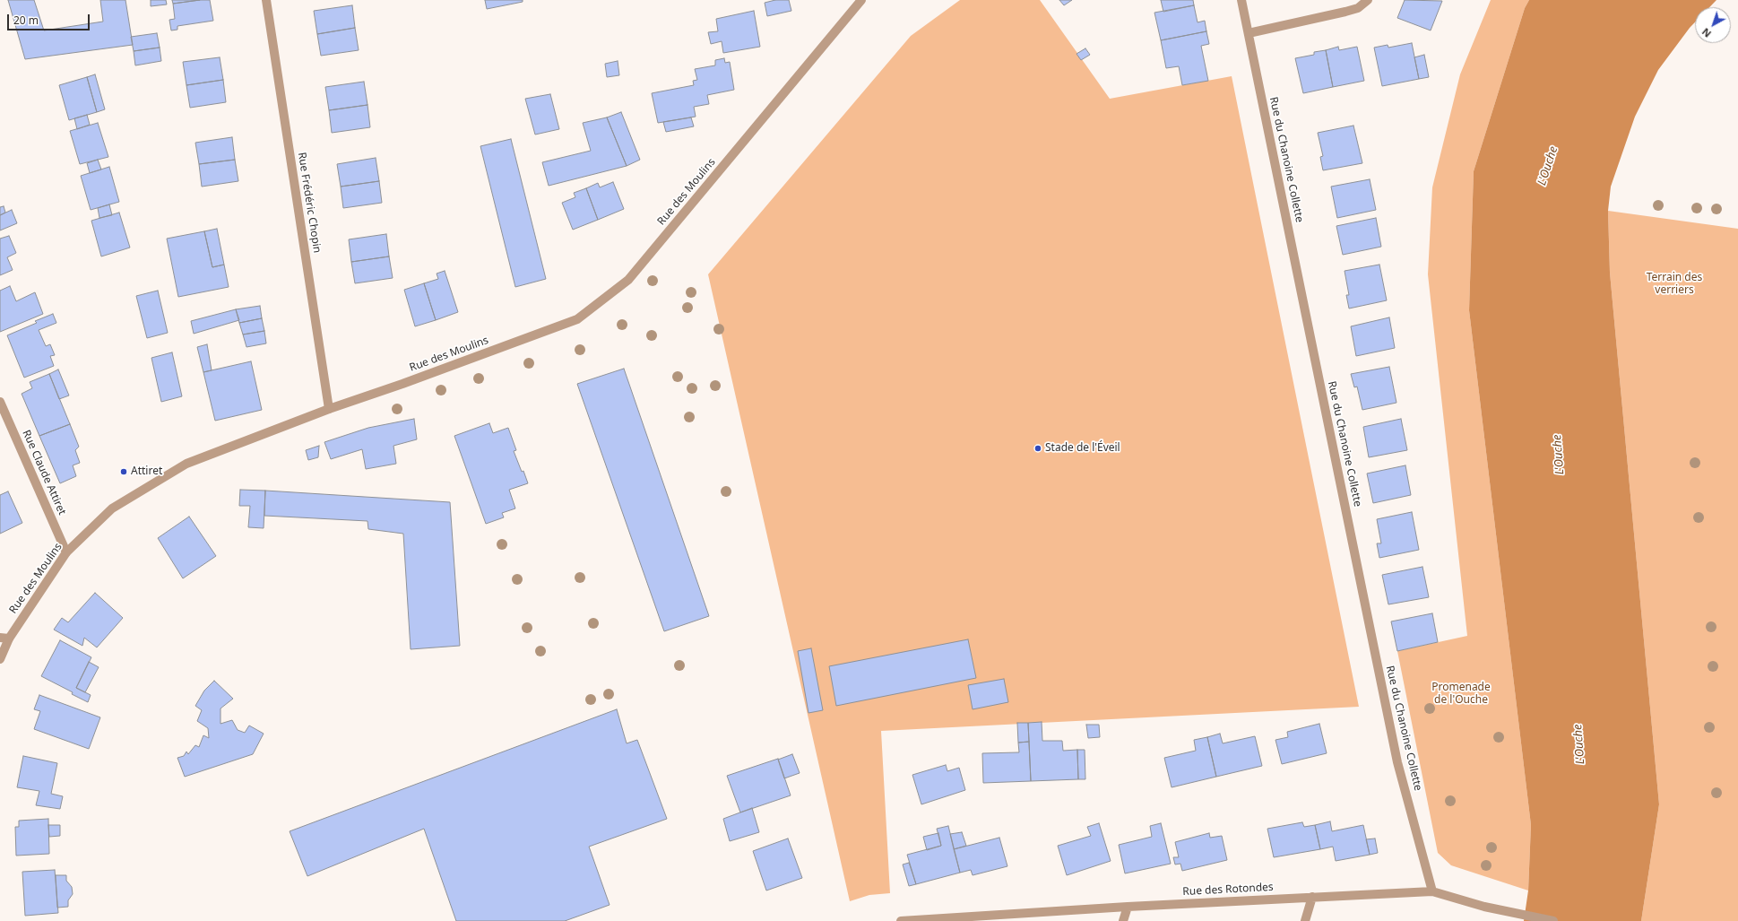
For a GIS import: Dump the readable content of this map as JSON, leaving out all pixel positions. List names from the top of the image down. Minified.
{"streets":{"street":["Rue du Chanoine Collette","Rue des Moulins","Rue Frédéric Chopin","Rue Claude Attiret","Rue des Rotondes"]},"crossings":[["Rue du Chanoine Collette","Rue des Rotondes"],["Rue des Moulins","Rue Frédéric Chopin"],["Rue des Moulins","Rue Claude Attiret"]],"water":["L'Ouche"],"parks":["Terrain des verriers","Promenade de l'Ouche"],"places":["Stade de l'Éveil","Attiret"],"scale_bar":"20 m","north":"bottom left"}
